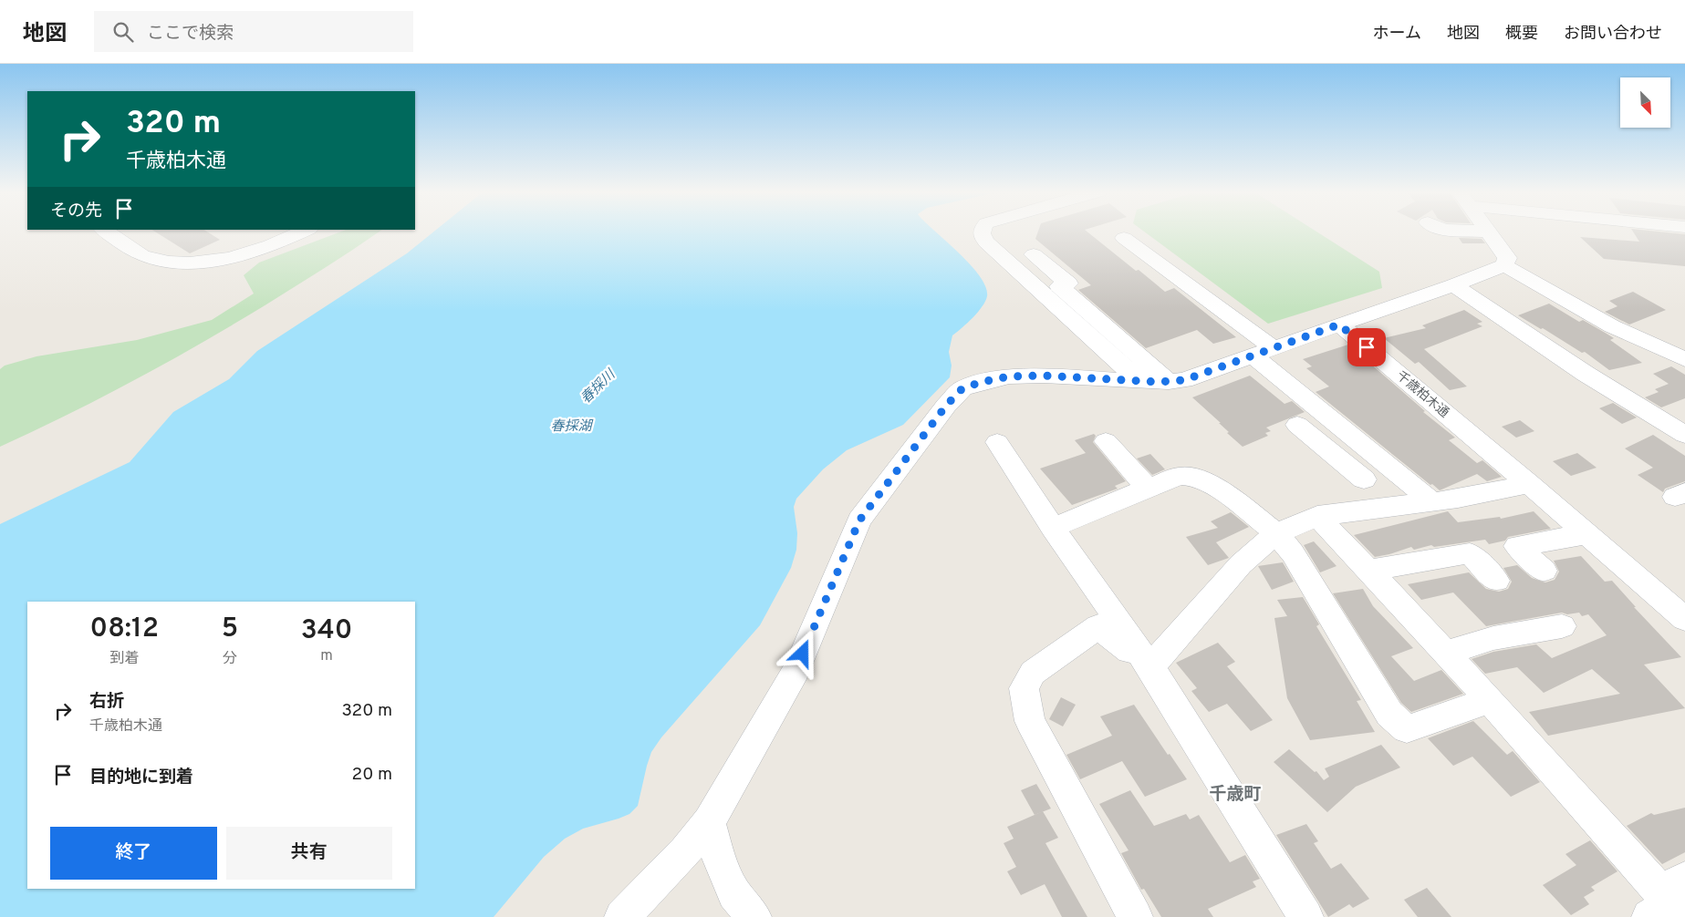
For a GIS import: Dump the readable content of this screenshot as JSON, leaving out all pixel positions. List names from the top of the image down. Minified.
{"streets":{"street":["千歳柏木通"]},"districts":["千歳町"],"water":["春採川","春採湖"],"north":"bottom right","page":{"header":"地図","search":"ここで検索","nav":["ホーム","地図","概要","お問い合わせ"],"turn":["320 m","千歳柏木通"],"then":"その先","eta":["08:12","到着","5","分","340","m"],"list":[{"name":"右折","note":"千歳柏木通","value":"320 m"},{"name":"目的地に到着","value":"20 m"}],"buttons":["終了","共有"]}}
